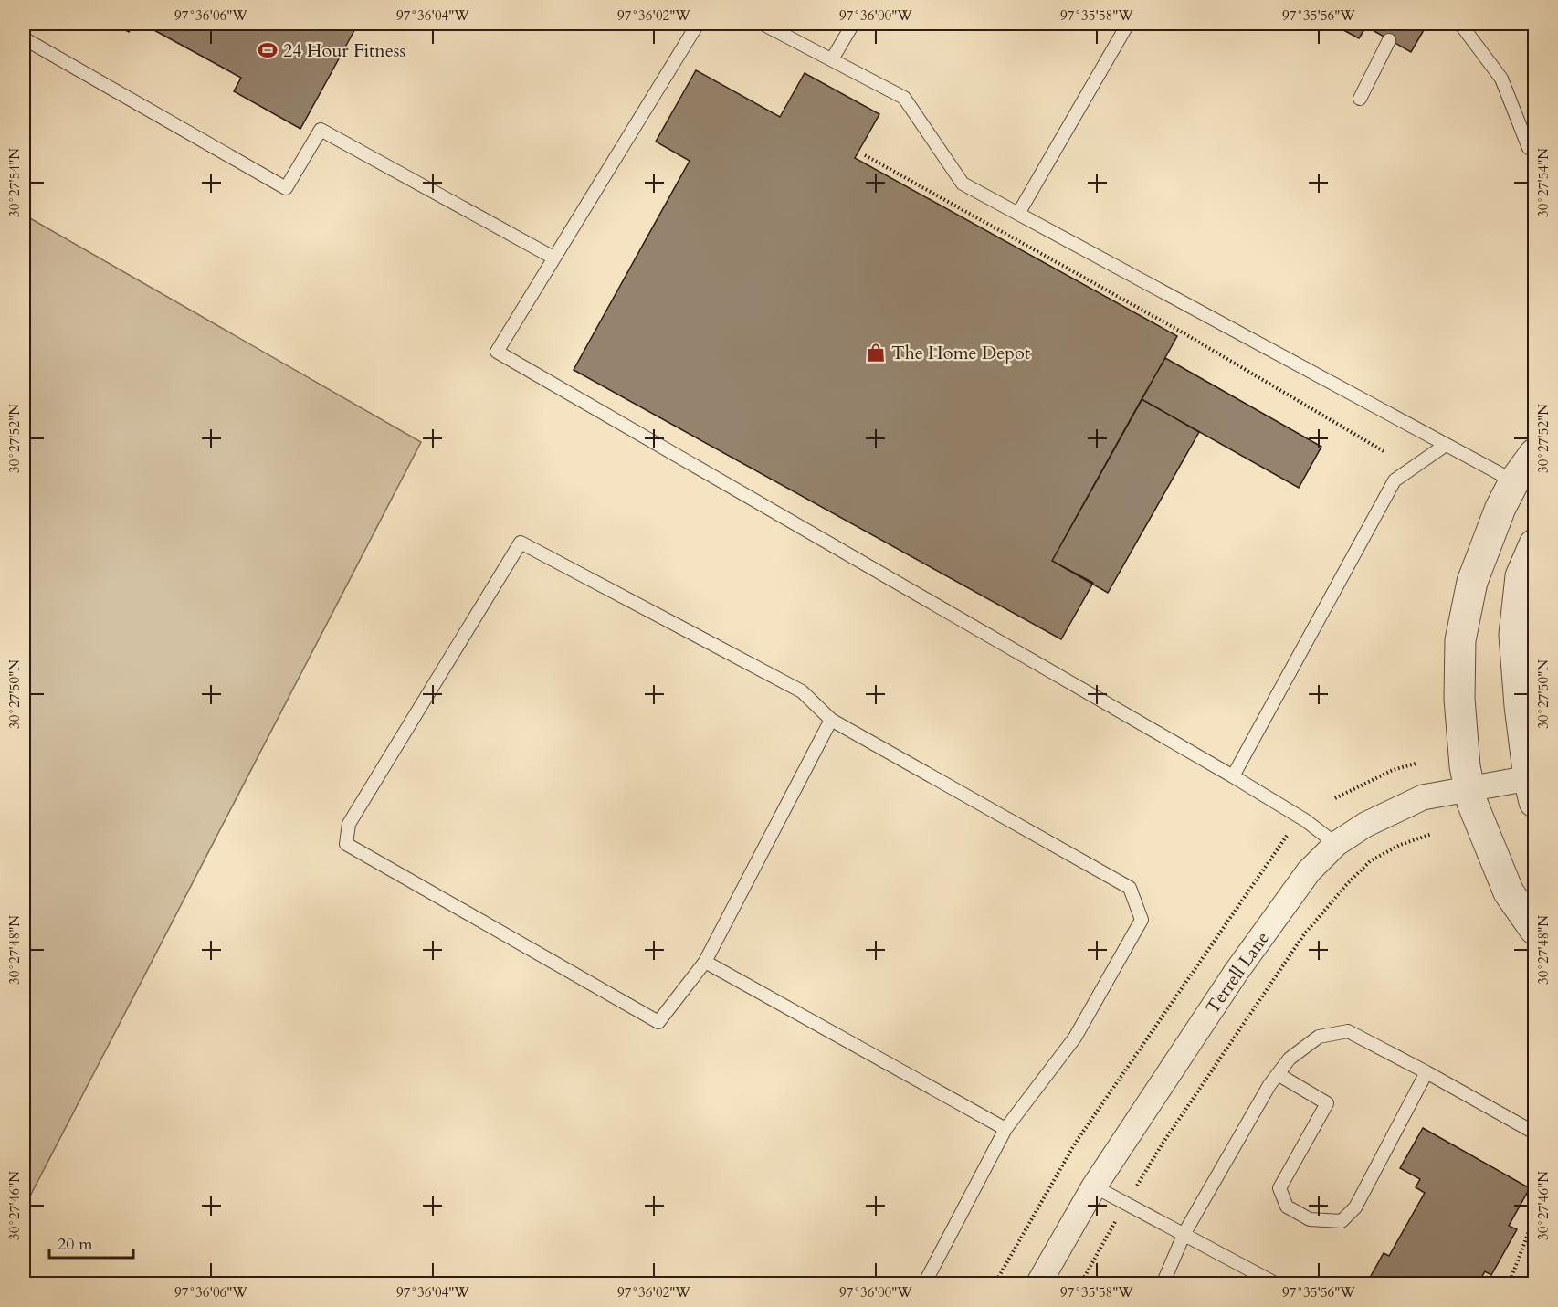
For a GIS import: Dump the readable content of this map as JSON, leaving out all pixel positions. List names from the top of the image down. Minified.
{"streets":{"street":["Terrell Lane"]},"places":{"sports":["24 Hour Fitness"],"shop":["The Home Depot"]},"scale_bar":"20 m","coordinates":["97°36'06\"W","97°36'04\"W","97°36'02\"W","97°36'00\"W","97°35'58\"W","97°35'56\"W","30°27'54\"N","30°27'52\"N","30°27'50\"N","30°27'48\"N","30°27'46\"N"]}
